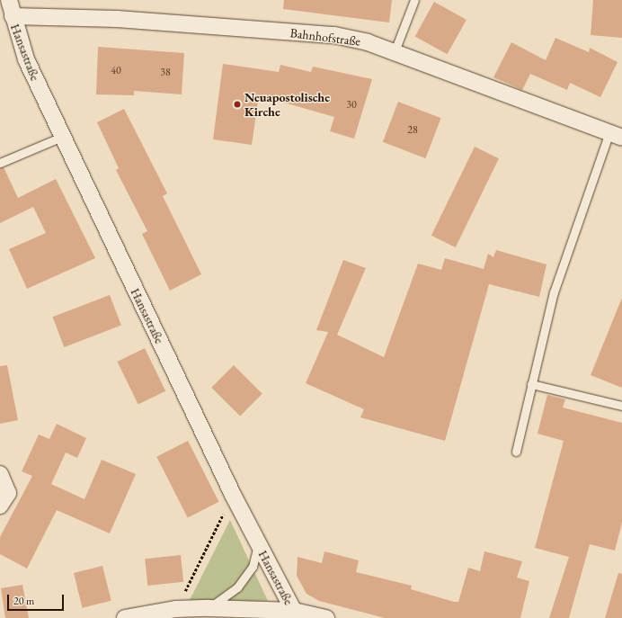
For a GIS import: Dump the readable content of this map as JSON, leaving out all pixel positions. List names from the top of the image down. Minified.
{"streets":{"street":["Bahnhofstraße","Hansastraße"]},"crossings":[["Bahnhofstraße","Hansastraße"]],"places":["Neuapostolische Kirche"],"house_numbers":["40","38","30","28"],"scale_bar":"20 m"}
